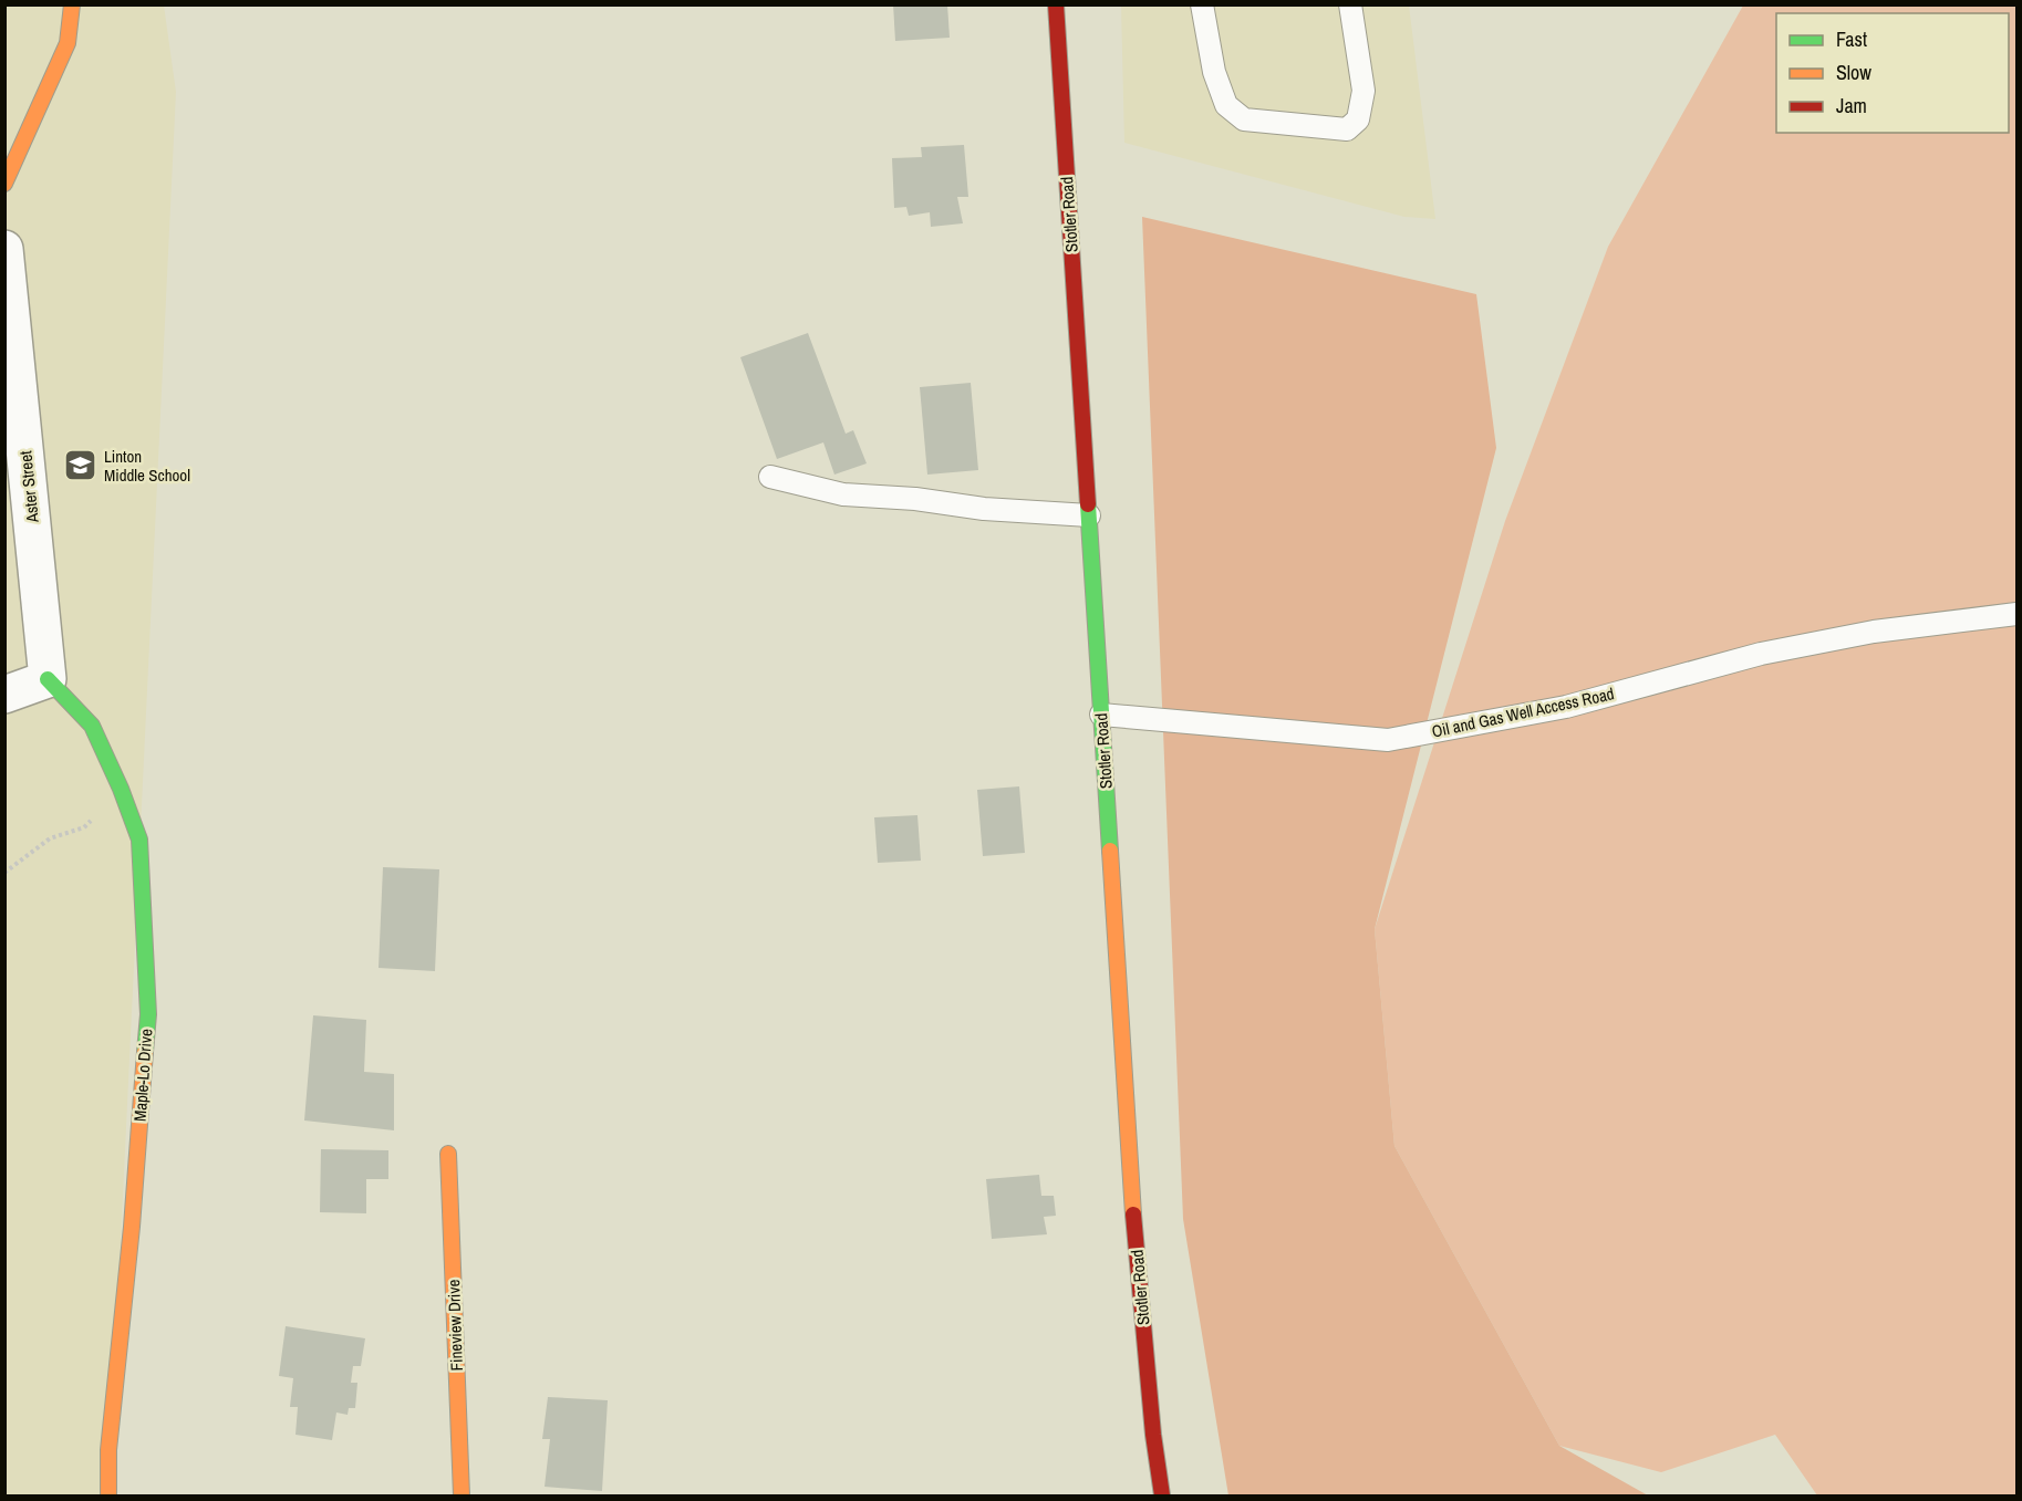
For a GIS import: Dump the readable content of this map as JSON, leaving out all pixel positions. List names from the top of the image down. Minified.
{"streets":{"street":["Stotler Road","Aster Street","Maple-Lo Drive","Fineview Drive"],"lane":["Oil and Gas Well Access Road"]},"crossings":[["Stotler Road","Oil and Gas Well Access Road"],["Aster Street","Maple-Lo Drive"]],"places":{"school or university":["Linton Middle School"]},"legend":["Fast","Slow","Jam"]}
